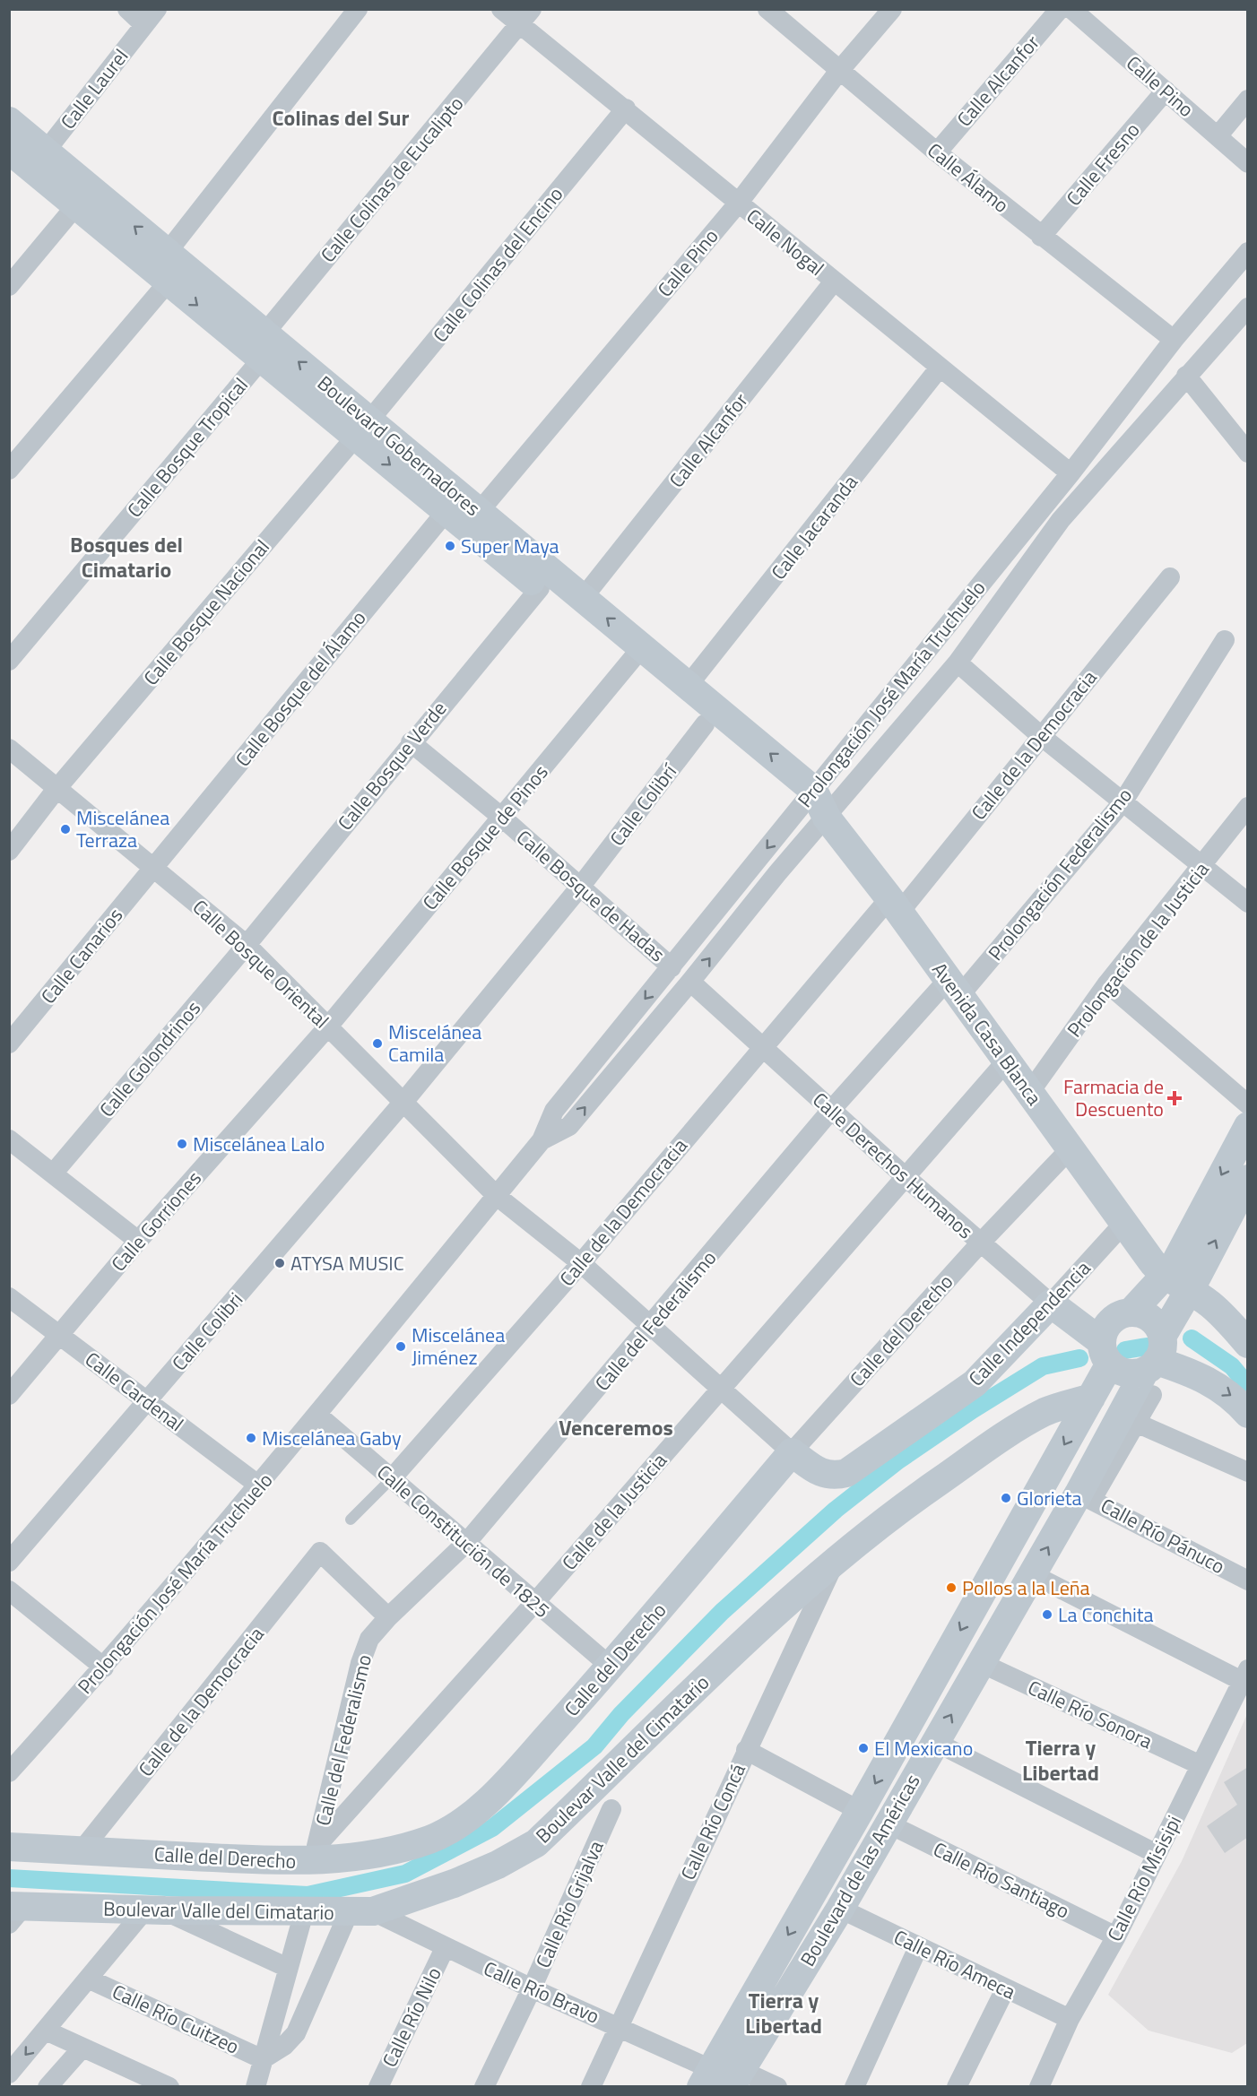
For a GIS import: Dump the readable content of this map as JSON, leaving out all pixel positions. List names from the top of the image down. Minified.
{"streets":{"main road":["Boulevard Gobernadores","Avenida Casa Blanca","Calle Derechos Humanos","Calle Independencia","Calle del Derecho","Boulevar Valle del Cimatario","Boulevard de las Américas"],"street":["Calle Alcanfor","Calle Pino","Calle Laurel","Calle Fresno","Calle Álamo","Calle Colinas de Eucalipto","Calle Nogal","Calle Colinas del Encino","Calle Bosque Tropical","Calle Jacaranda","Calle Bosque Nacional","Calle Bosque del Álamo","Prolongación José María Truchuelo","Calle de la Democracia","Calle Bosque Verde","Calle Colibrí","Calle Bosque de Pinos","Prolongación Federalismo","Calle Bosque de Hadas","Prolongación de la Justicia","Calle Canarios","Calle Bosque Oriental","Calle Golondrinos","Calle Gorriones","Calle del Federalismo","Calle Colibri","Calle Cardenal","Calle de la Justicia","Calle Río Pánuco","Calle Constitución de 1825","Calle Río Sonora","Calle Río Concá","Calle Río Misisipi","Calle Río Santiago","Calle Río Grijalva","Calle Río Ameca","Calle Río Bravo","Calle Río Nilo","Calle Río Cuitzeo"]},"crossings":[["Calle Alcanfor","Calle Álamo"],["Calle Alcanfor","Calle Nogal"],["Calle Alcanfor","Boulevard Gobernadores"],["Calle Pino","Calle Fresno"],["Calle Pino","Calle Álamo"],["Calle Pino","Calle Nogal"],["Calle Pino","Boulevard Gobernadores"],["Calle Laurel","Boulevard Gobernadores"],["Calle Fresno","Calle Álamo"],["Calle Álamo","Prolongación José María Truchuelo"],["Calle Colinas de Eucalipto","Calle Nogal"],["Calle Colinas de Eucalipto","Boulevard Gobernadores"],["Calle Colinas de Eucalipto","Calle Bosque Tropical"],["Calle Nogal","Calle Colinas del Encino"],["Calle Nogal","Calle Jacaranda"],["Calle Nogal","Prolongación José María Truchuelo"],["Calle Colinas del Encino","Boulevard Gobernadores"],["Calle Colinas del Encino","Calle Bosque Nacional"],["Boulevard Gobernadores","Calle Bosque Tropical"],["Boulevard Gobernadores","Calle Jacaranda"],["Boulevard Gobernadores","Calle Bosque Nacional"],["Boulevard Gobernadores","Calle Bosque del Álamo"],["Boulevard Gobernadores","Prolongación José María Truchuelo"],["Boulevard Gobernadores","Calle Bosque Verde"],["Boulevard Gobernadores","Calle Colibrí"],["Boulevard Gobernadores","Calle Bosque de Pinos"],["Boulevard Gobernadores","Avenida Casa Blanca"],["Calle Bosque Nacional","Calle Bosque Oriental"],["Calle Bosque del Álamo","Calle Canarios"],["Calle Bosque del Álamo","Calle Bosque Oriental"],["Prolongación José María Truchuelo","Calle Bosque de Hadas"],["Prolongación José María Truchuelo","Calle Bosque Oriental"],["Prolongación José María Truchuelo","Avenida Casa Blanca"],["Prolongación José María Truchuelo","Calle Derechos Humanos"],["Prolongación José María Truchuelo","Calle Cardenal"],["Prolongación José María Truchuelo","Calle Constitución de 1825"],["Calle de la Democracia","Calle Bosque Oriental"],["Calle de la Democracia","Avenida Casa Blanca"],["Calle de la Democracia","Calle Derechos Humanos"],["Calle de la Democracia","Calle del Federalismo"],["Calle de la Democracia","Calle del Derecho"],["Calle de la Democracia","Calle Constitución de 1825"],["Calle Bosque Verde","Calle Bosque de Hadas"],["Calle Bosque Verde","Calle Bosque Oriental"],["Calle Bosque Verde","Calle Golondrinos"],["Calle Colibrí","Calle Bosque de Hadas"],["Calle Colibrí","Calle Bosque Oriental"],["Calle Colibrí","Calle Colibri"],["Calle Bosque de Pinos","Calle Bosque de Hadas"],["Calle Bosque de Pinos","Calle Bosque Oriental"],["Calle Bosque de Pinos","Calle Gorriones"],["Prolongación Federalismo","Avenida Casa Blanca"],["Prolongación Federalismo","Calle del Federalismo"],["Prolongación de la Justicia","Avenida Casa Blanca"],["Calle Canarios","Calle Bosque Oriental"],["Calle Bosque Oriental","Calle Golondrinos"],["Calle Bosque Oriental","Calle Gorriones"],["Calle Bosque Oriental","Calle del Federalismo"],["Calle Bosque Oriental","Calle Independencia"],["Calle Bosque Oriental","Calle del Derecho"],["Calle Bosque Oriental","Calle Colibri"],["Calle Bosque Oriental","Calle de la Justicia"],["Avenida Casa Blanca","Calle del Federalismo"],["Avenida Casa Blanca","Calle Independencia"],["Avenida Casa Blanca","Calle del Derecho"],["Avenida Casa Blanca","Calle de la Justicia"],["Avenida Casa Blanca","Boulevard de las Américas"],["Calle Derechos Humanos","Calle del Federalismo"],["Calle Derechos Humanos","Calle Independencia"],["Calle Derechos Humanos","Calle del Derecho"],["Calle Derechos Humanos","Calle de la Justicia"],["Calle Derechos Humanos","Boulevard de las Américas"],["Calle Gorriones","Calle Cardenal"],["Calle del Federalismo","Calle del Derecho"],["Calle del Federalismo","Calle de la Justicia"],["Calle del Federalismo","Calle Constitución de 1825"],["Calle Independencia","Calle del Derecho"],["Calle del Derecho","Calle de la Justicia"],["Calle del Derecho","Calle Constitución de 1825"],["Calle Colibri","Calle Cardenal"],["Calle de la Justicia","Calle Constitución de 1825"],["Calle Río Pánuco","Boulevard de las Américas"],["Calle Río Sonora","Boulevard de las Américas"],["Calle Río Sonora","Calle Río Misisipi"],["Boulevar Valle del Cimatario","Calle Río Concá"],["Boulevar Valle del Cimatario","Boulevard de las Américas"],["Boulevar Valle del Cimatario","Calle Río Bravo"],["Calle Río Concá","Calle Río Bravo"],["Boulevard de las Américas","Calle Río Santiago"],["Boulevard de las Américas","Calle Río Ameca"],["Boulevard de las Américas","Calle Río Bravo"],["Calle Río Misisipi","Calle Río Santiago"],["Calle Río Misisipi","Calle Río Ameca"],["Calle Río Grijalva","Calle Río Bravo"],["Calle Río Bravo","Calle Río Nilo"]],"districts":["Colinas del Sur","Bosques del Cimatario","Venceremos","Tierra y Libertad","Tierra y Libertad"],"places":{"other":["Super Maya","Miscelánea Terraza","Miscelánea Camila","Miscelánea Lalo","ATYSA MUSIC","Miscelánea Jiménez","Miscelánea Gaby","Glorieta","Pollos a la Leña","La Conchita","El Mexicano"],"health":["Farmacia de Descuento"]}}
